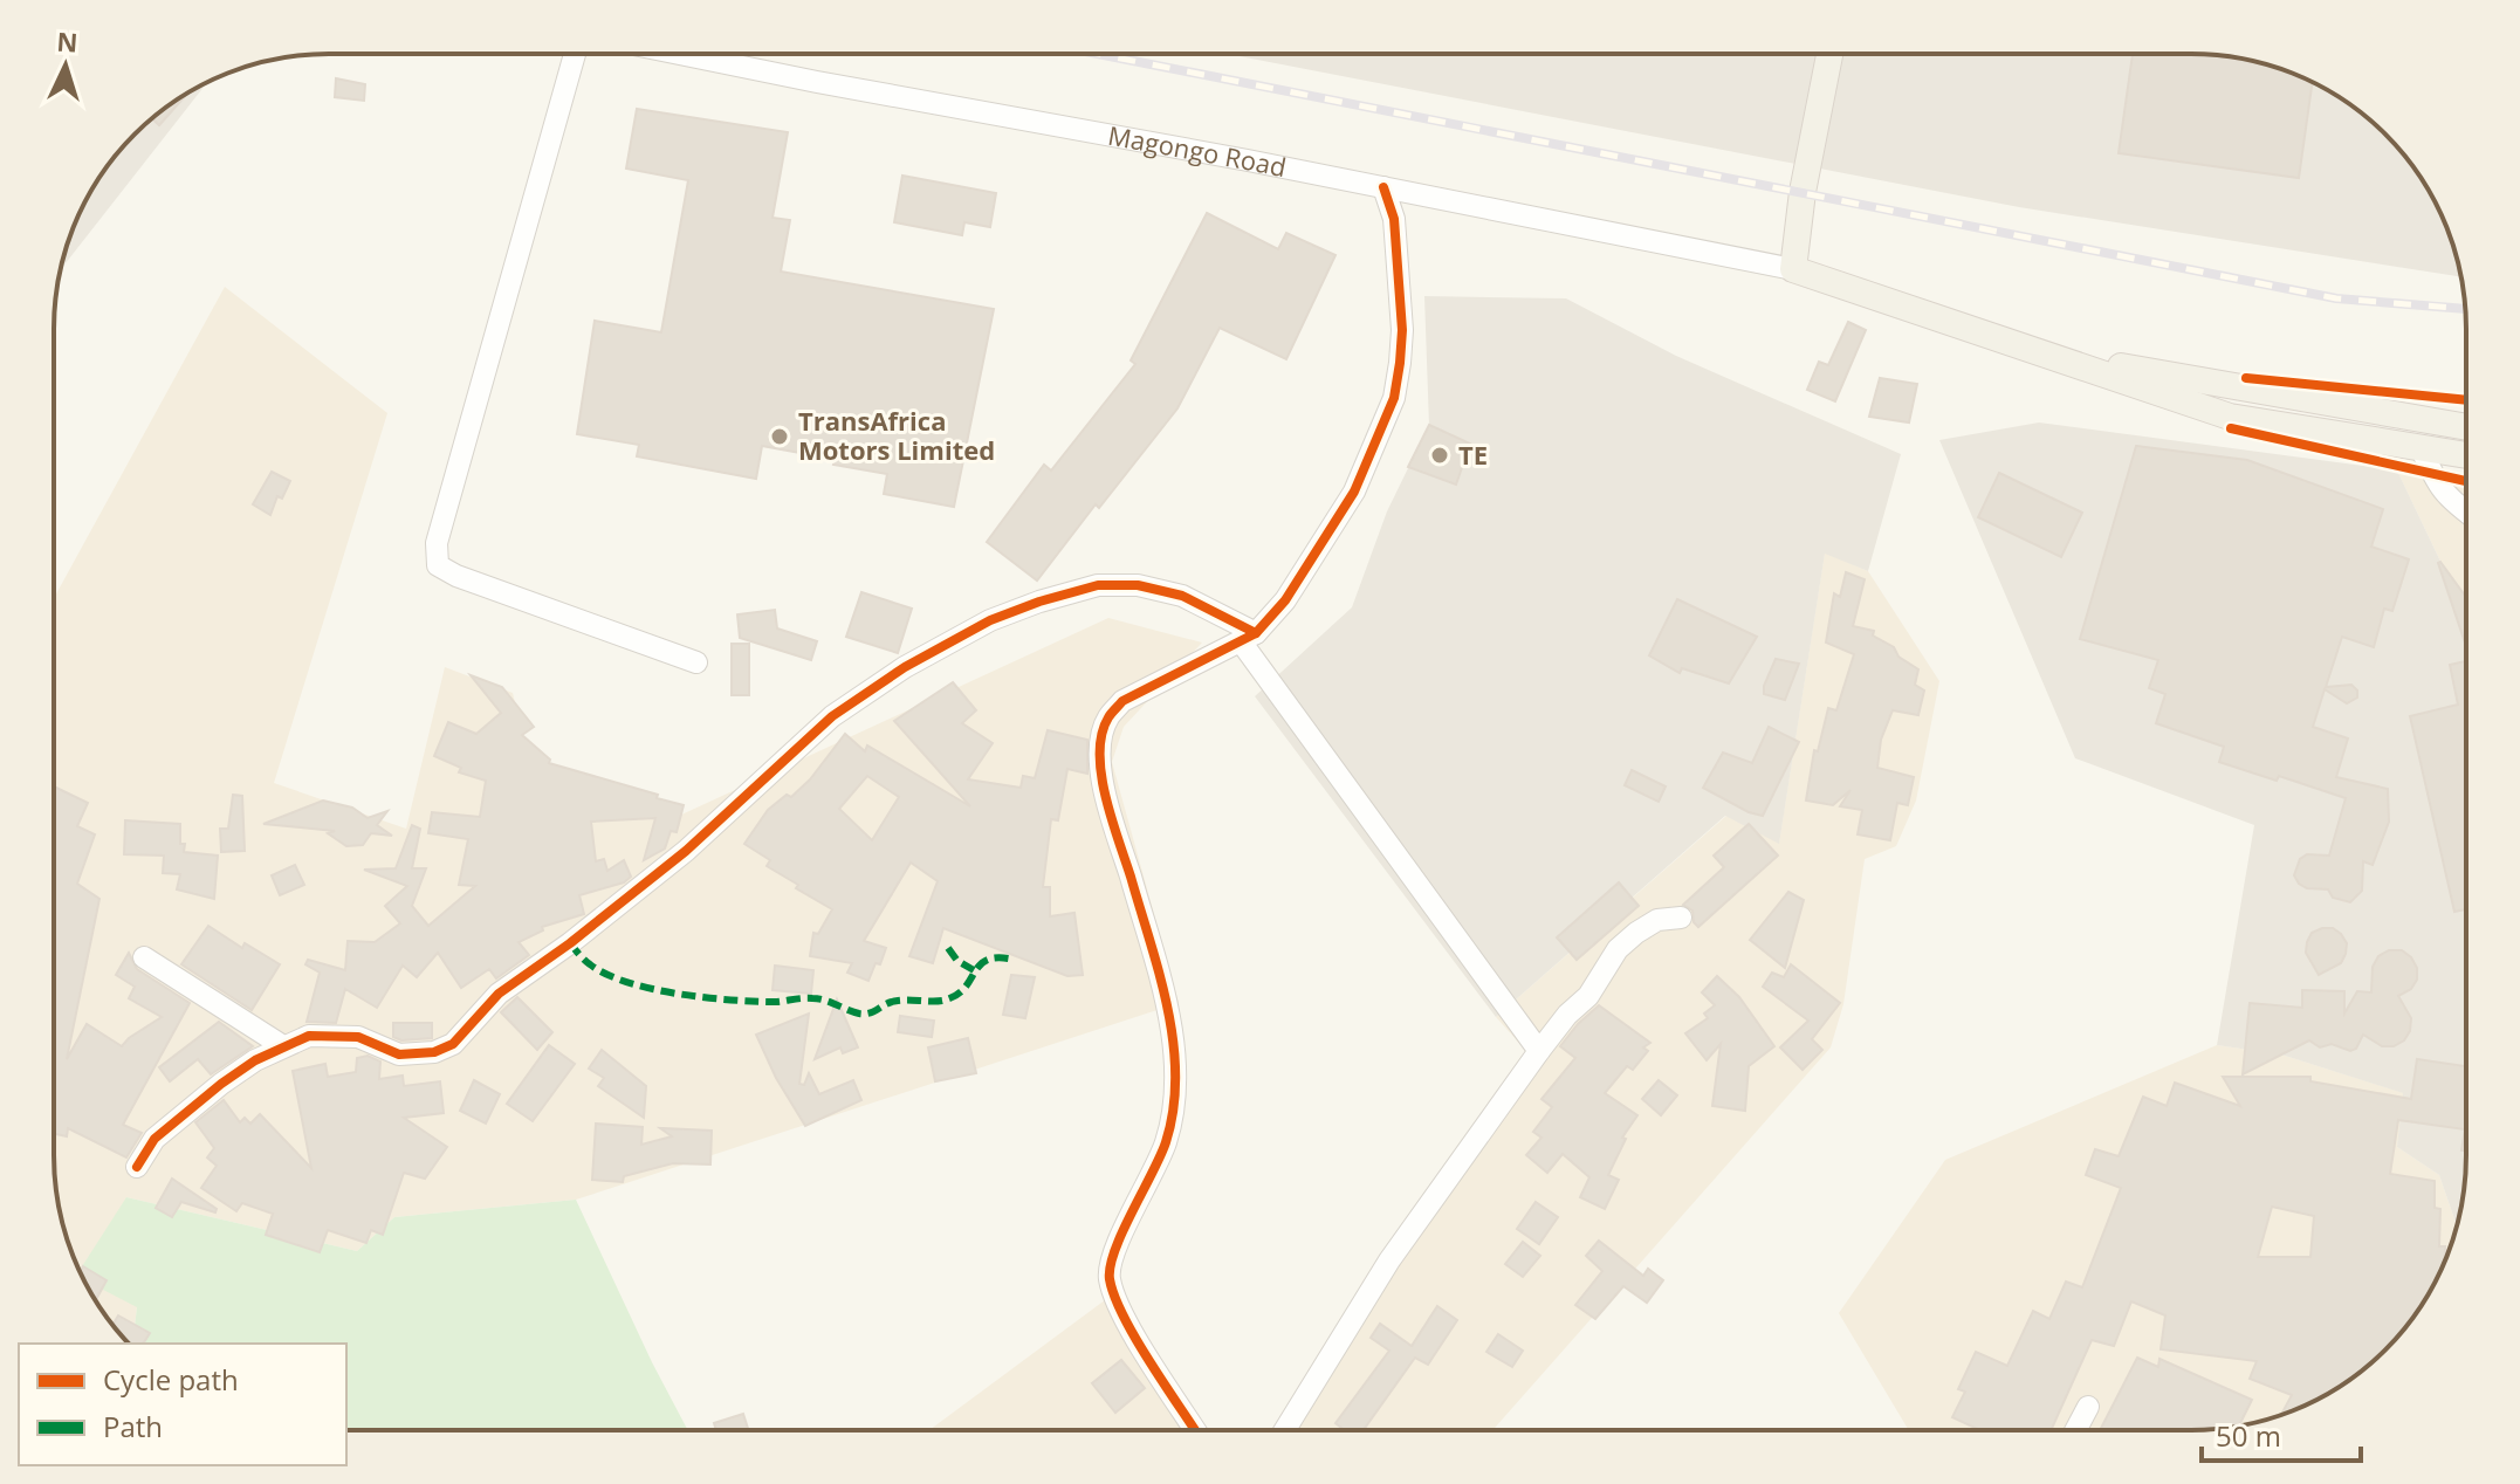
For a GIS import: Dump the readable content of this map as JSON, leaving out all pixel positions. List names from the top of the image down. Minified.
{"streets":{"main road":["Magongo Road"]},"places":["TransAfrica Motors Limited","TE"],"legend":["Cycle path","Path"],"scale_bar":"50 m","north":"top"}
